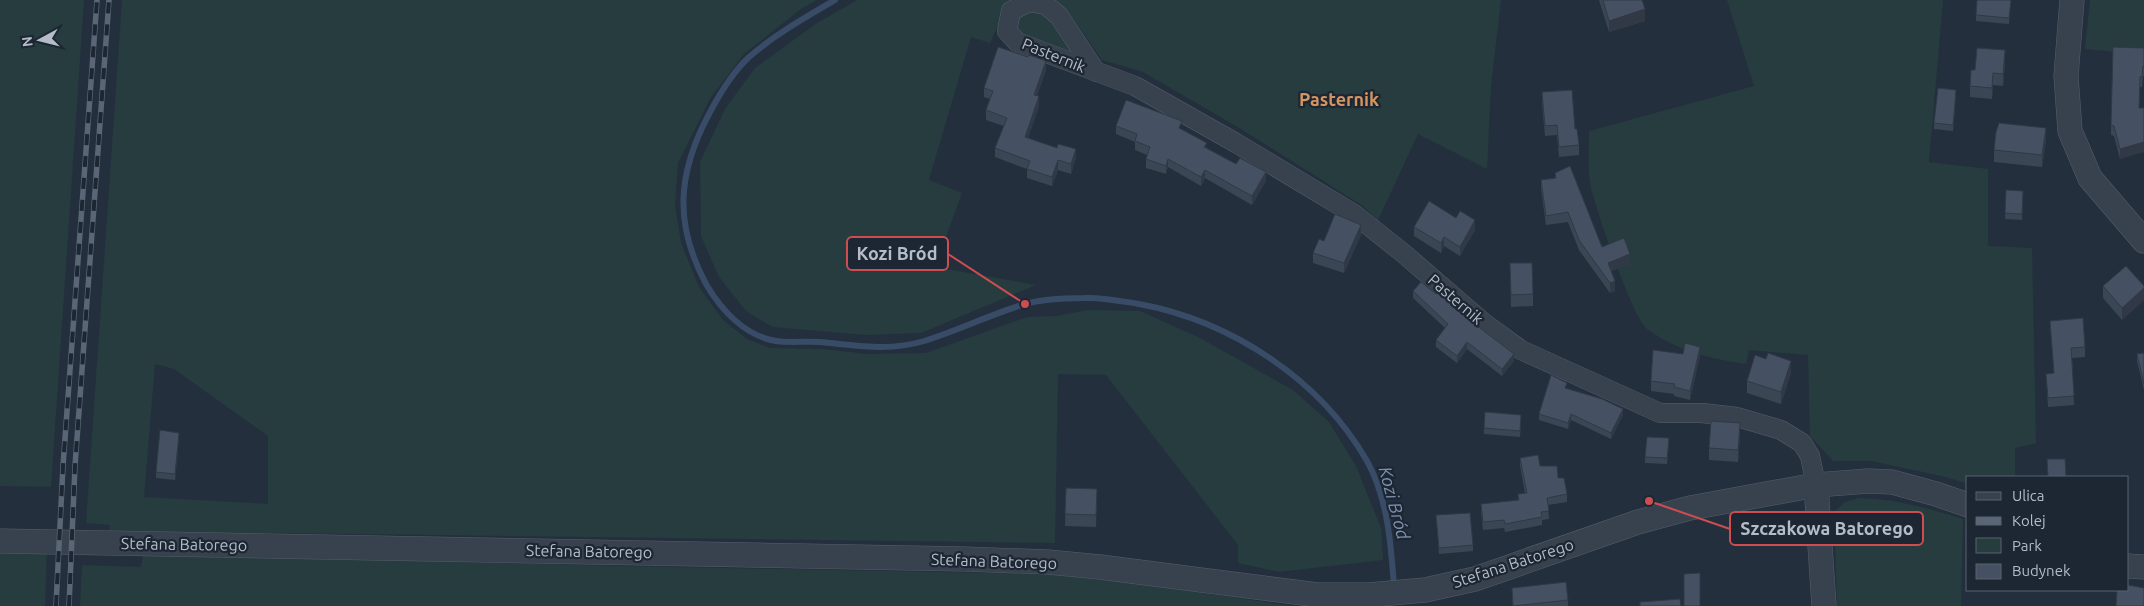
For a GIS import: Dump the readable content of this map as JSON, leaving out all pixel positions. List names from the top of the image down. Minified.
{"streets":{"street":["Pasternik","Stefana Batorego"]},"crossings":[["Pasternik","Stefana Batorego"]],"districts":["Pasternik"],"water":["Kozi Bród"],"places":["Kozi Bród","Szczakowa Batorego"],"legend":["Ulica","Kolej","Park","Budynek"],"north":"left"}
